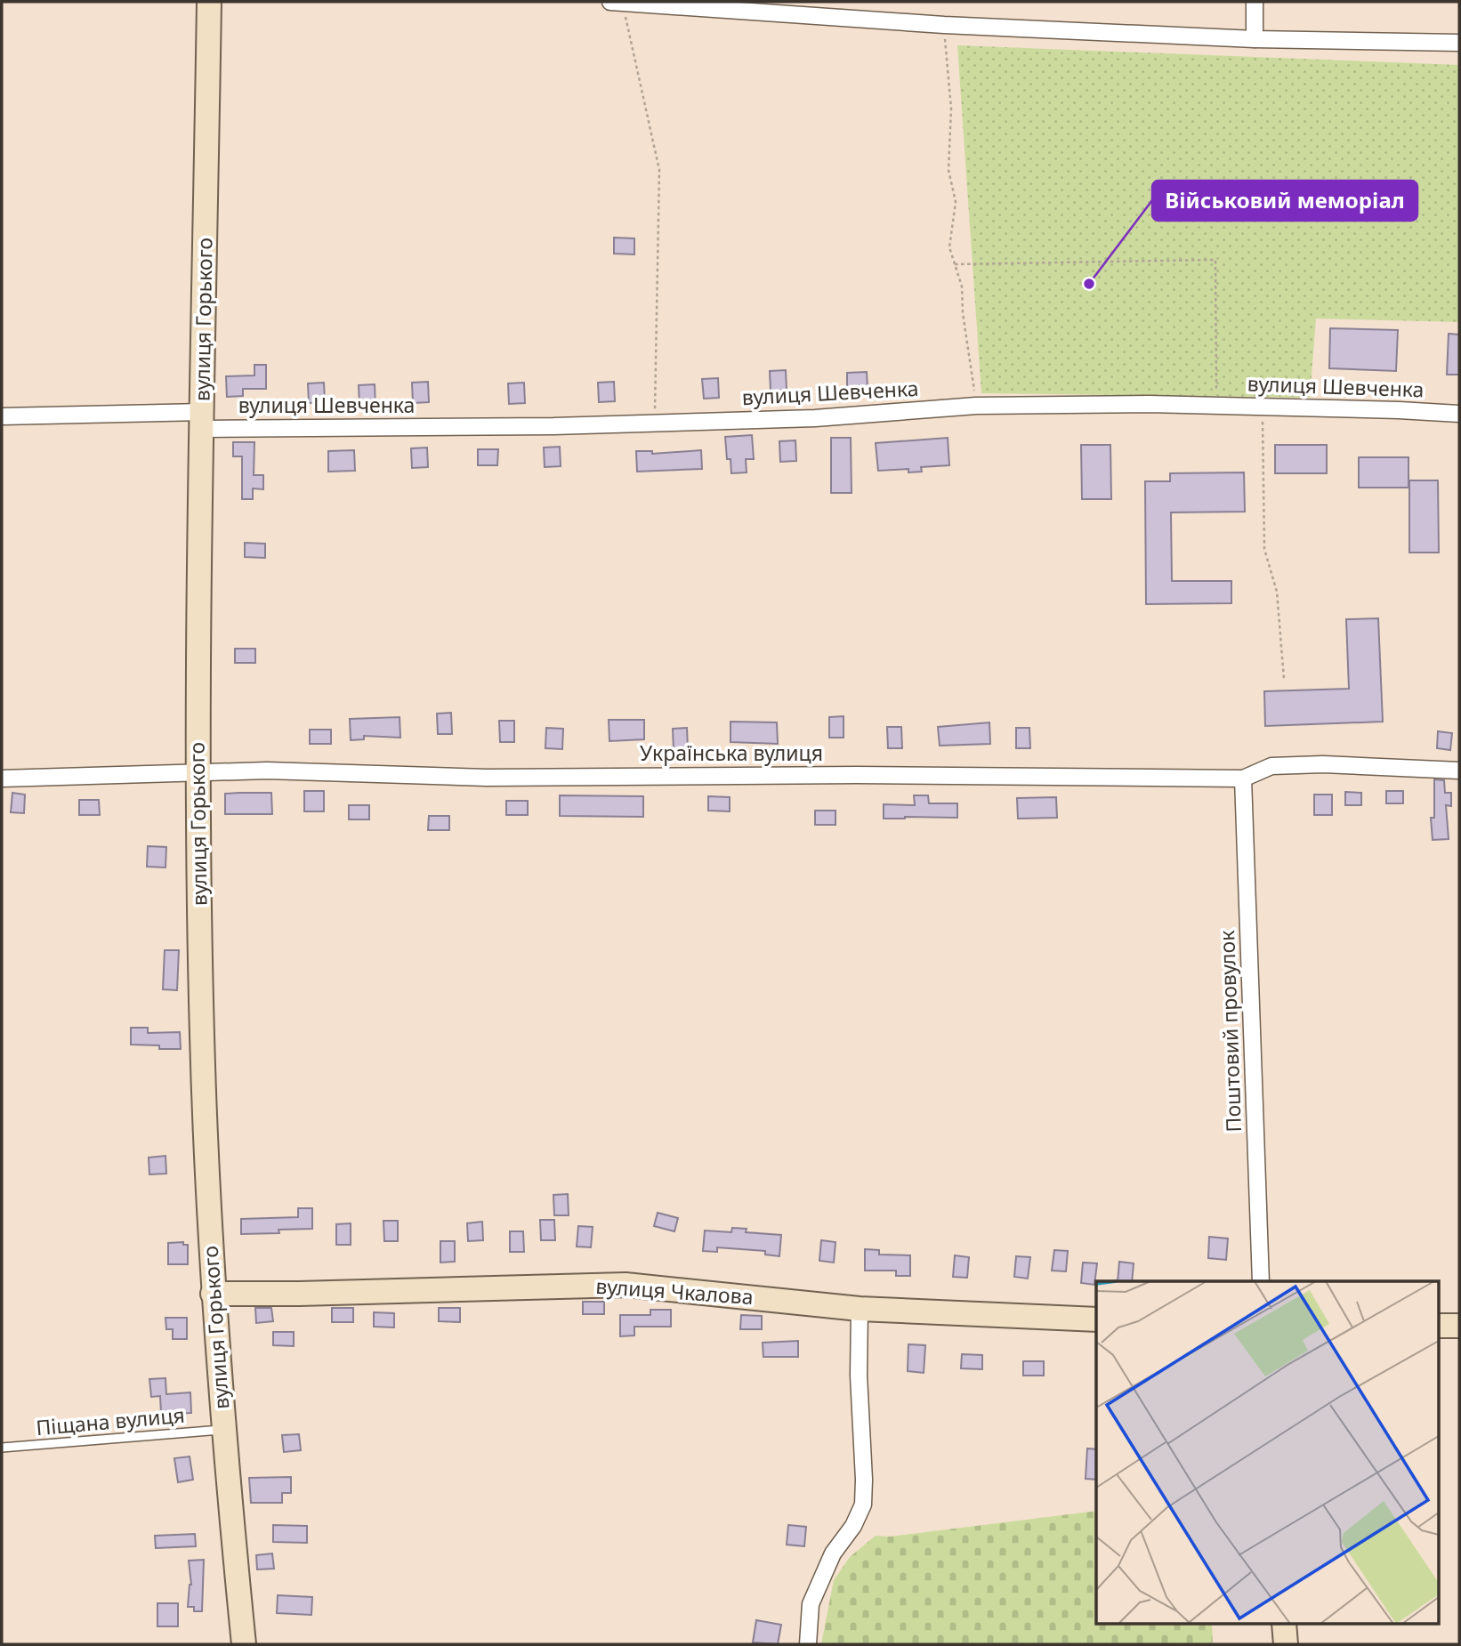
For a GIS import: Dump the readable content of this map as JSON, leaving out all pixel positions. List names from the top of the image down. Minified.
{"streets":{"street":["вулиця Горького","вулиця Шевченка","Українська вулиця","Поштовий провулок","вулиця Чкалова"],"lane":["Піщана вулиця"]},"crossings":[["вулиця Горького","вулиця Шевченка"],["вулиця Горького","Українська вулиця"],["вулиця Горького","вулиця Чкалова"],["вулиця Горького","Піщана вулиця"],["Українська вулиця","Поштовий провулок"]],"places":["Військовий меморіал"]}
